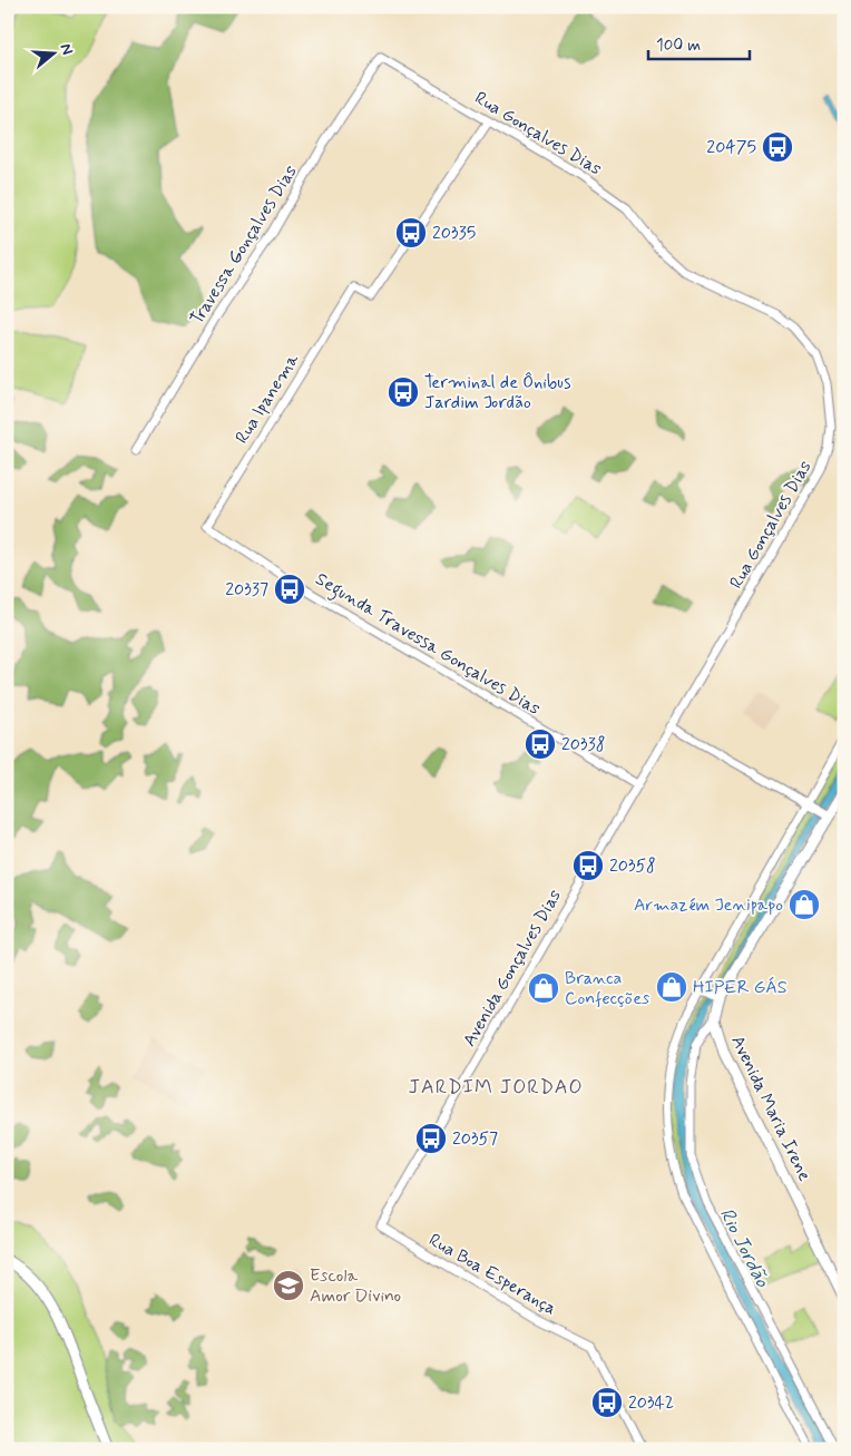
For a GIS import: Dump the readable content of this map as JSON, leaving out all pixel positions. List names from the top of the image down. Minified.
{"streets":{"main road":["Avenida Maria Irene"],"street":["Rua Gonçalves Dias","Travessa Gonçalves Dias","Rua Ipanema","Segunda Travessa Gonçalves Dias","Avenida Gonçalves Dias","Rua Boa Esperança"]},"crossings":[["Rua Gonçalves Dias","Travessa Gonçalves Dias"],["Rua Gonçalves Dias","Rua Ipanema"],["Rua Gonçalves Dias","Avenida Gonçalves Dias"],["Rua Ipanema","Segunda Travessa Gonçalves Dias"],["Segunda Travessa Gonçalves Dias","Avenida Gonçalves Dias"],["Avenida Gonçalves Dias","Rua Boa Esperança"]],"districts":["JARDIM JORDAO"],"water":["Rio Jordão"],"places":{"bus stop":["20475","20335","Terminal de Ônibus Jardim Jordão","20337","20338","20358","20357","20342"],"shop":["Armazém Jenipapo","HIPER GÁS","Branca Confecções"],"school or university":["Escola Amor Divino"]},"scale_bar":"100 m","north":"right"}
